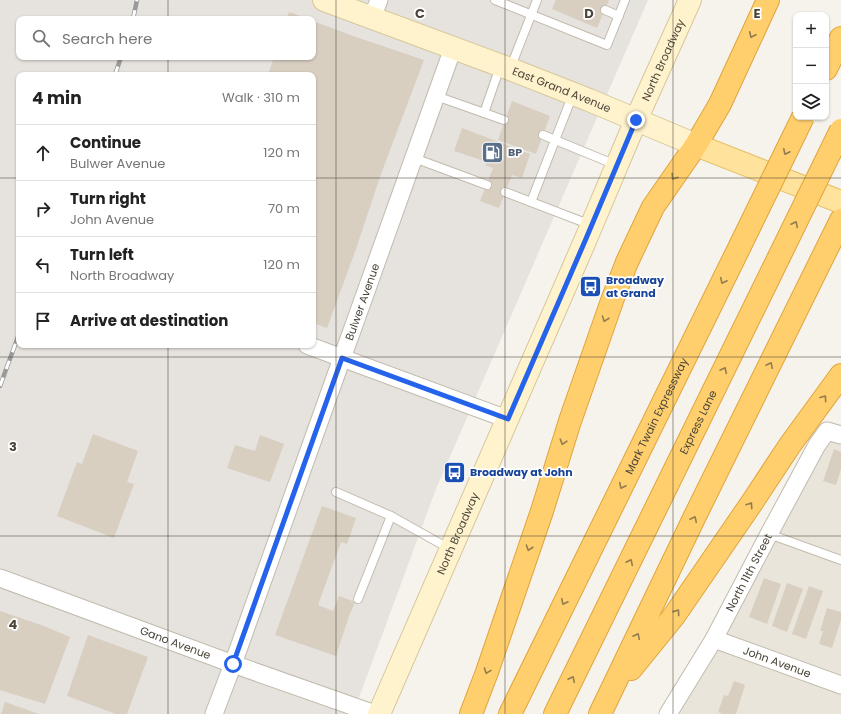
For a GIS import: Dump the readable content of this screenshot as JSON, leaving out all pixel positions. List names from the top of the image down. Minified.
{"streets":{"highway":["Mark Twain Expressway","Express Lane"],"main road":["North Broadway","East Grand Avenue"],"street":["Bulwer Avenue","North 11th Street","Gano Avenue","John Avenue"]},"crossings":[["North Broadway","East Grand Avenue"],["East Grand Avenue","Bulwer Avenue"],["Bulwer Avenue","Gano Avenue"],["North 11th Street","John Avenue"]],"places":{"fuel station":["BP"],"bus stop":["Broadway at Grand","Broadway at John"]},"page":{"map_buttons":["+","−"],"search":"Search here","heading":["4 min","Walk · 310 m"],"list":[["Continue","Bulwer Avenue","120 m"],["Turn right","John Avenue","70 m"],["Turn left","North Broadway","120 m"],"Arrive at destination"]},"grid":{"columns":["C","D","E"],"rows":["3","4"]}}
